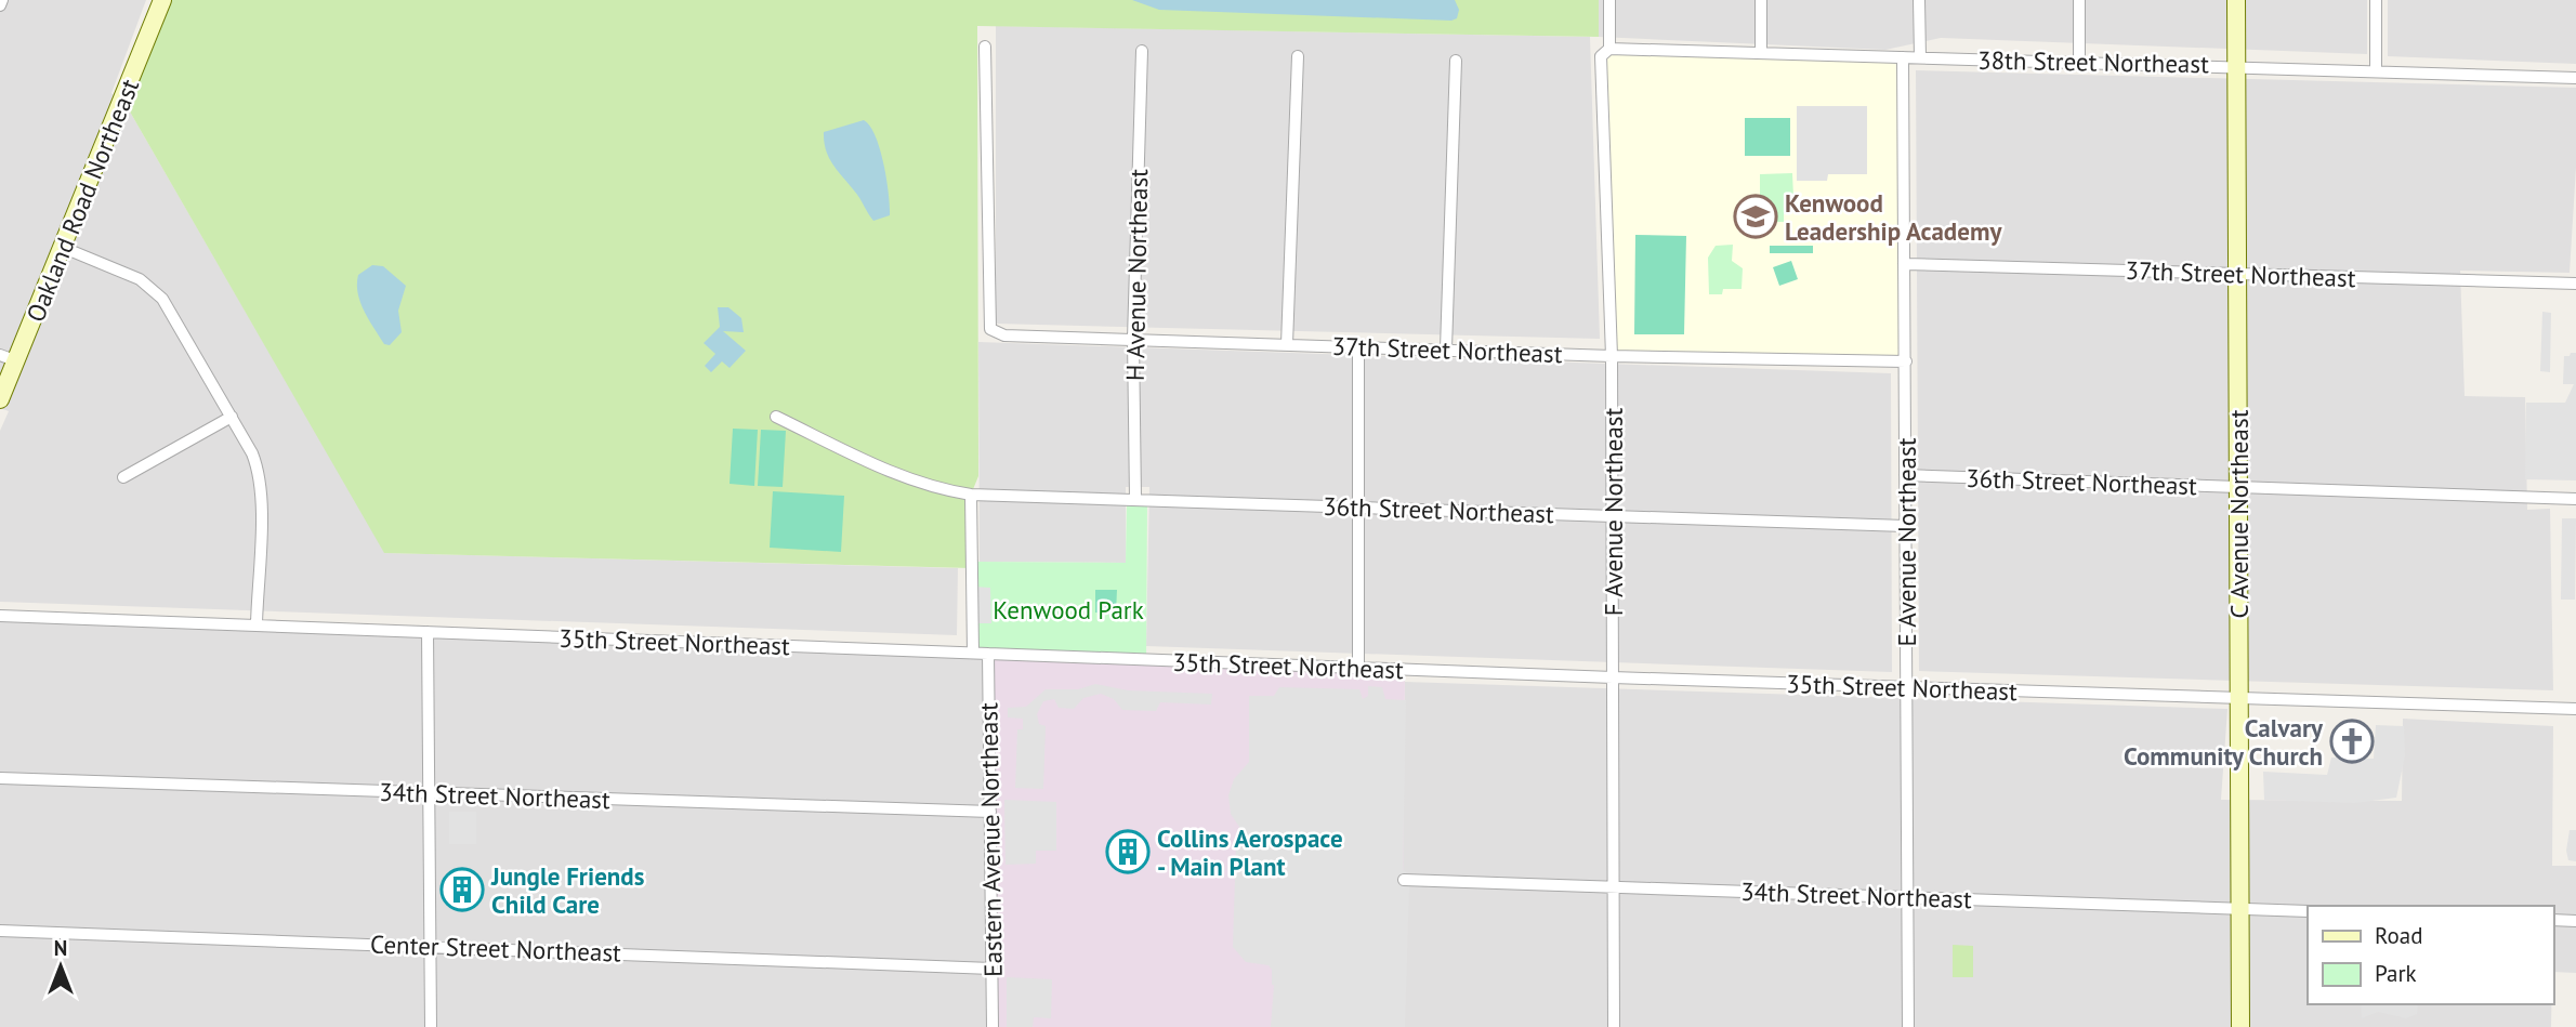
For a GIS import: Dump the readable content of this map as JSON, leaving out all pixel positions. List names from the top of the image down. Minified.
{"streets":{"street":["38th Street Northeast","Oakland Road Northeast","37th Street Northeast","H Avenue Northeast","36th Street Northeast","F Avenue Northeast","C Avenue Northeast","E Avenue Northeast","35th Street Northeast","34th Street Northeast","Eastern Avenue Northeast","Center Street Northeast"]},"crossings":[["38th Street Northeast","F Avenue Northeast"],["38th Street Northeast","C Avenue Northeast"],["38th Street Northeast","E Avenue Northeast"],["37th Street Northeast","H Avenue Northeast"],["37th Street Northeast","F Avenue Northeast"],["37th Street Northeast","C Avenue Northeast"],["37th Street Northeast","E Avenue Northeast"],["H Avenue Northeast","36th Street Northeast"],["36th Street Northeast","F Avenue Northeast"],["36th Street Northeast","C Avenue Northeast"],["36th Street Northeast","E Avenue Northeast"],["F Avenue Northeast","35th Street Northeast"],["F Avenue Northeast","34th Street Northeast"],["C Avenue Northeast","35th Street Northeast"],["C Avenue Northeast","34th Street Northeast"],["E Avenue Northeast","35th Street Northeast"],["E Avenue Northeast","34th Street Northeast"],["35th Street Northeast","Eastern Avenue Northeast"],["34th Street Northeast","Eastern Avenue Northeast"],["Eastern Avenue Northeast","Center Street Northeast"]],"parks":["Kenwood Park"],"places":{"school or university":["Kenwood Leadership Academy"],"church":["Calvary Community Church"],"building":["Collins Aerospace - Main Plant","Jungle Friends Child Care"]},"legend":["Road","Park"],"north":"top"}
